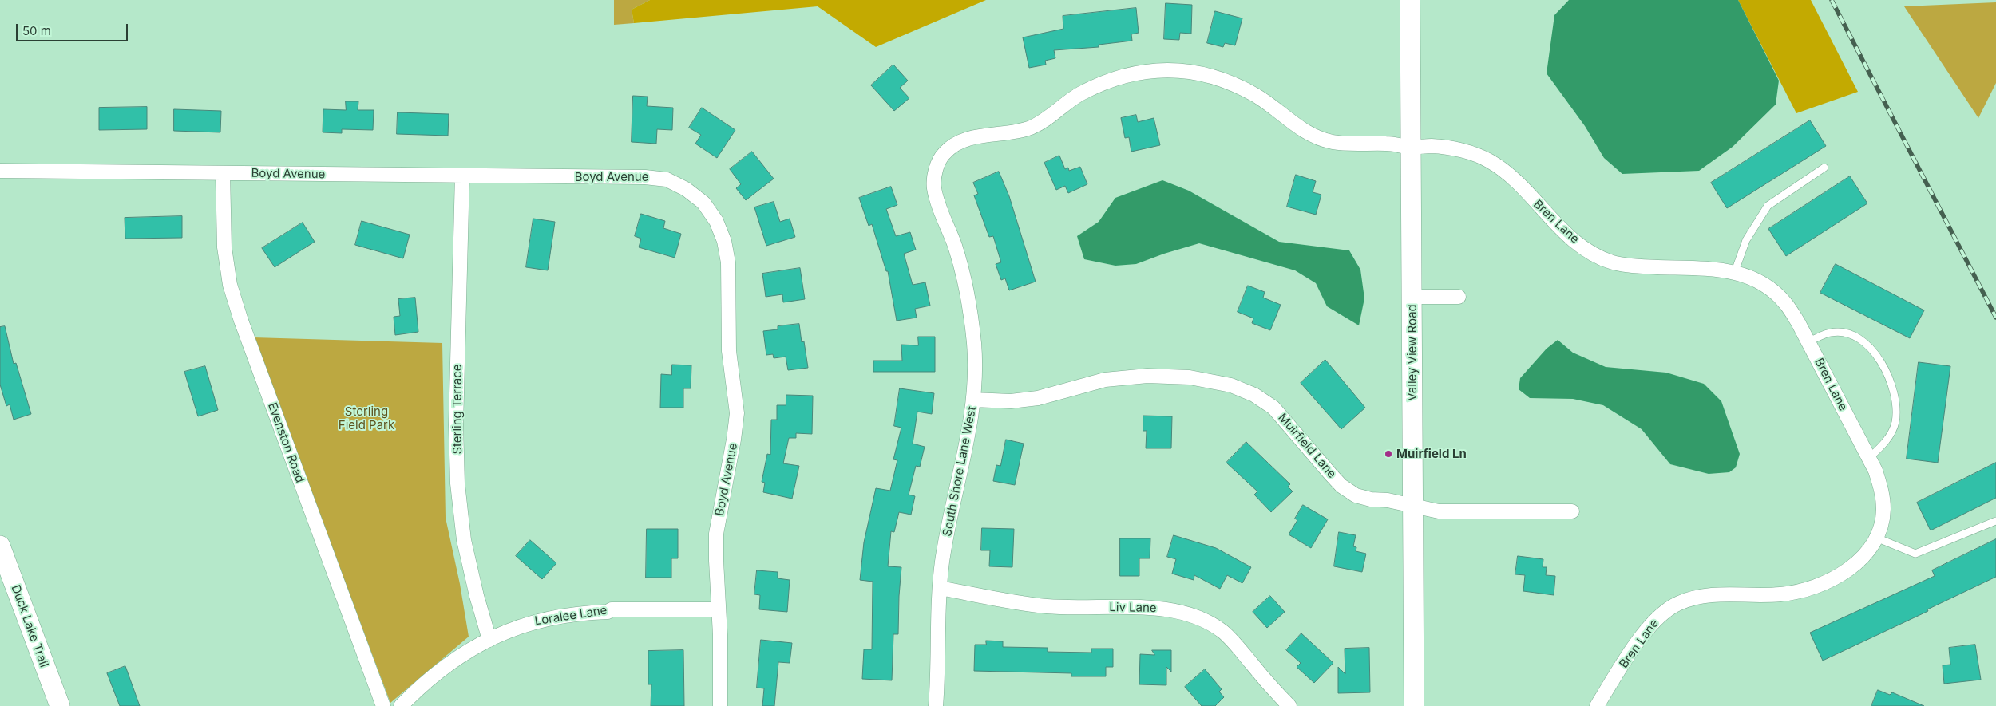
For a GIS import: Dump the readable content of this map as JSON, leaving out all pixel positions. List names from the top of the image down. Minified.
{"streets":{"street":["Boyd Avenue","Bren Lane","Valley View Road","Sterling Terrace","Evenston Road","Muirfield Lane","South Shore Lane West","Liv Lane","Loralee Lane","Duck Lake Trail"]},"crossings":[["Boyd Avenue","Sterling Terrace"],["Boyd Avenue","Evenston Road"],["Boyd Avenue","Loralee Lane"],["Bren Lane","Valley View Road"],["Bren Lane","South Shore Lane West"],["Valley View Road","Muirfield Lane"],["Valley View Road","South Shore Lane West"],["Sterling Terrace","Loralee Lane"],["Muirfield Lane","South Shore Lane West"],["South Shore Lane West","Liv Lane"]],"parks":["Sterling Field Park"],"places":["Muirfield Ln"],"scale_bar":"50 m"}
